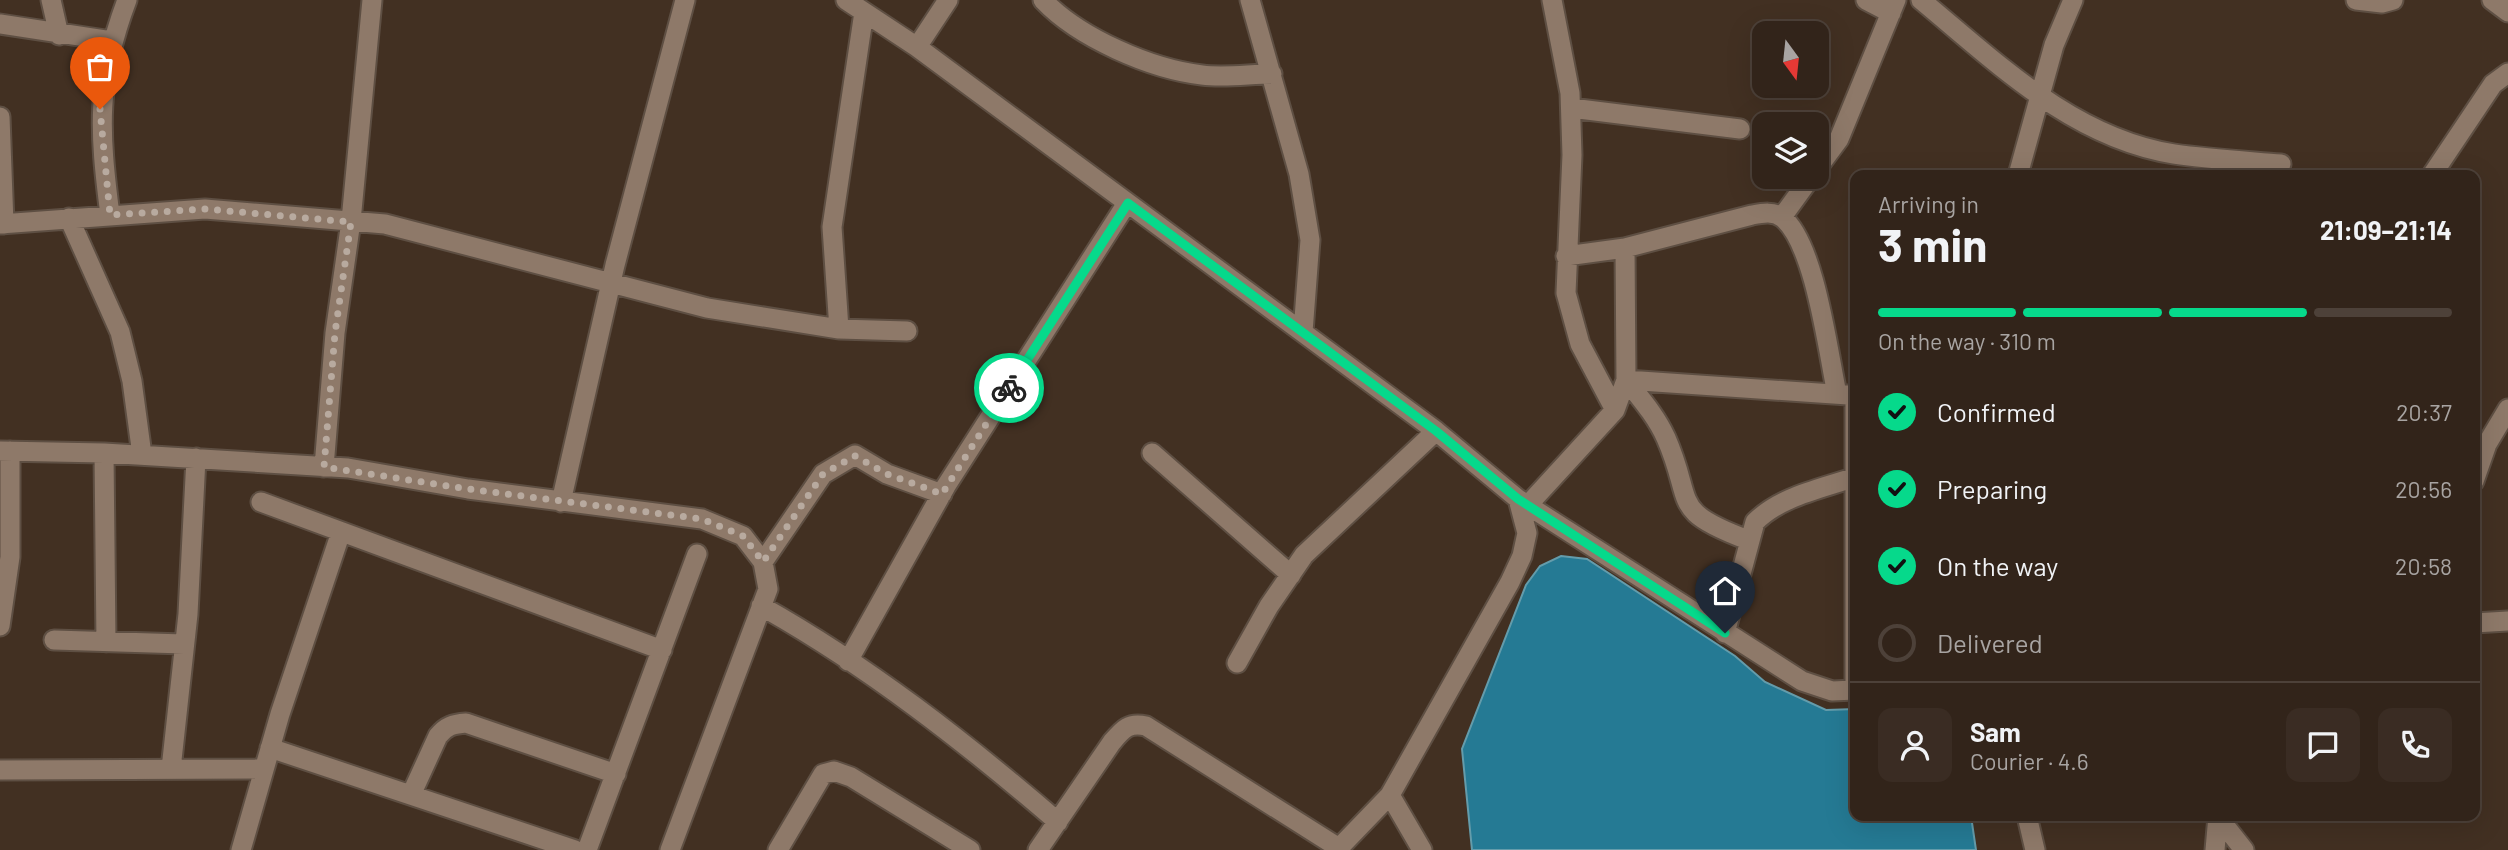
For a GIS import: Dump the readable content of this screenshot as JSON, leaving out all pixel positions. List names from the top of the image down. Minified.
{"north":"bottom","page":{"heading":["3 min","Arriving in","21:09–21:14"],"panel":["Sam","Courier · 4.6"],"bar":"On the way · 310 m","list":[["Confirmed","20:37"],["Preparing","20:56"],["On the way","20:58"],"Delivered"]}}
